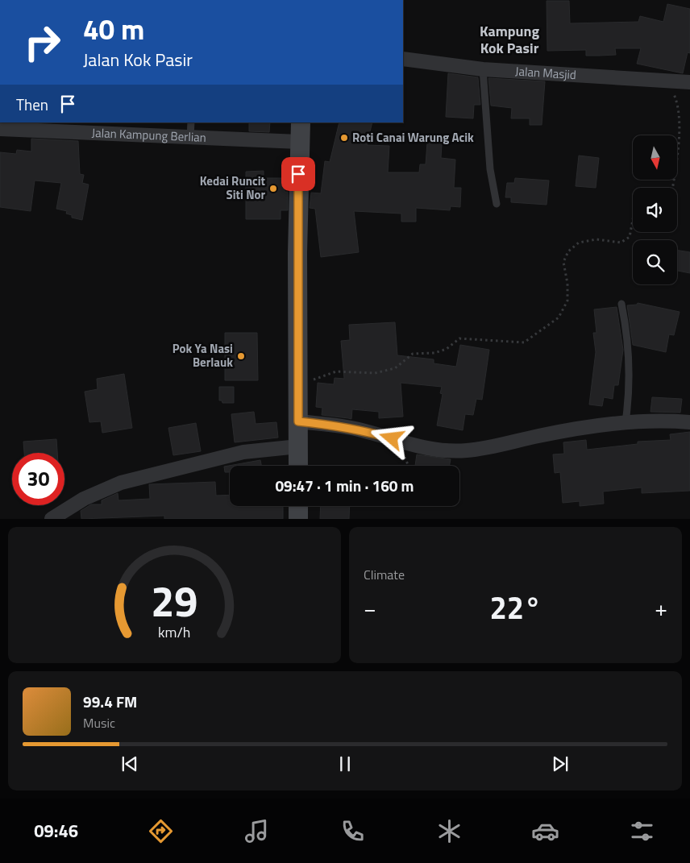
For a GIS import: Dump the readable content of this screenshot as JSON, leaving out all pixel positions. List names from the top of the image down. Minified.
{"streets":{"street":["Jalan Masjid","Jalan Kampung Berlian"]},"districts":["Kampung Kok Pasir"],"places":["Roti Canai Warung Acik","Kedai Runcit Siti Nor","Pok Ya Nasi Berlauk"],"north":"bottom","page":{"turn":["40 m","Jalan Kok Pasir"],"then":"Then","limit":"30","trip":"09:47 · 1 min · 160 m","tile":"Climate","heat":["−","22°","+"],"song":["99.4 FM","Music"],"tabs":"09:46","gauge":["29","km/h"]}}
